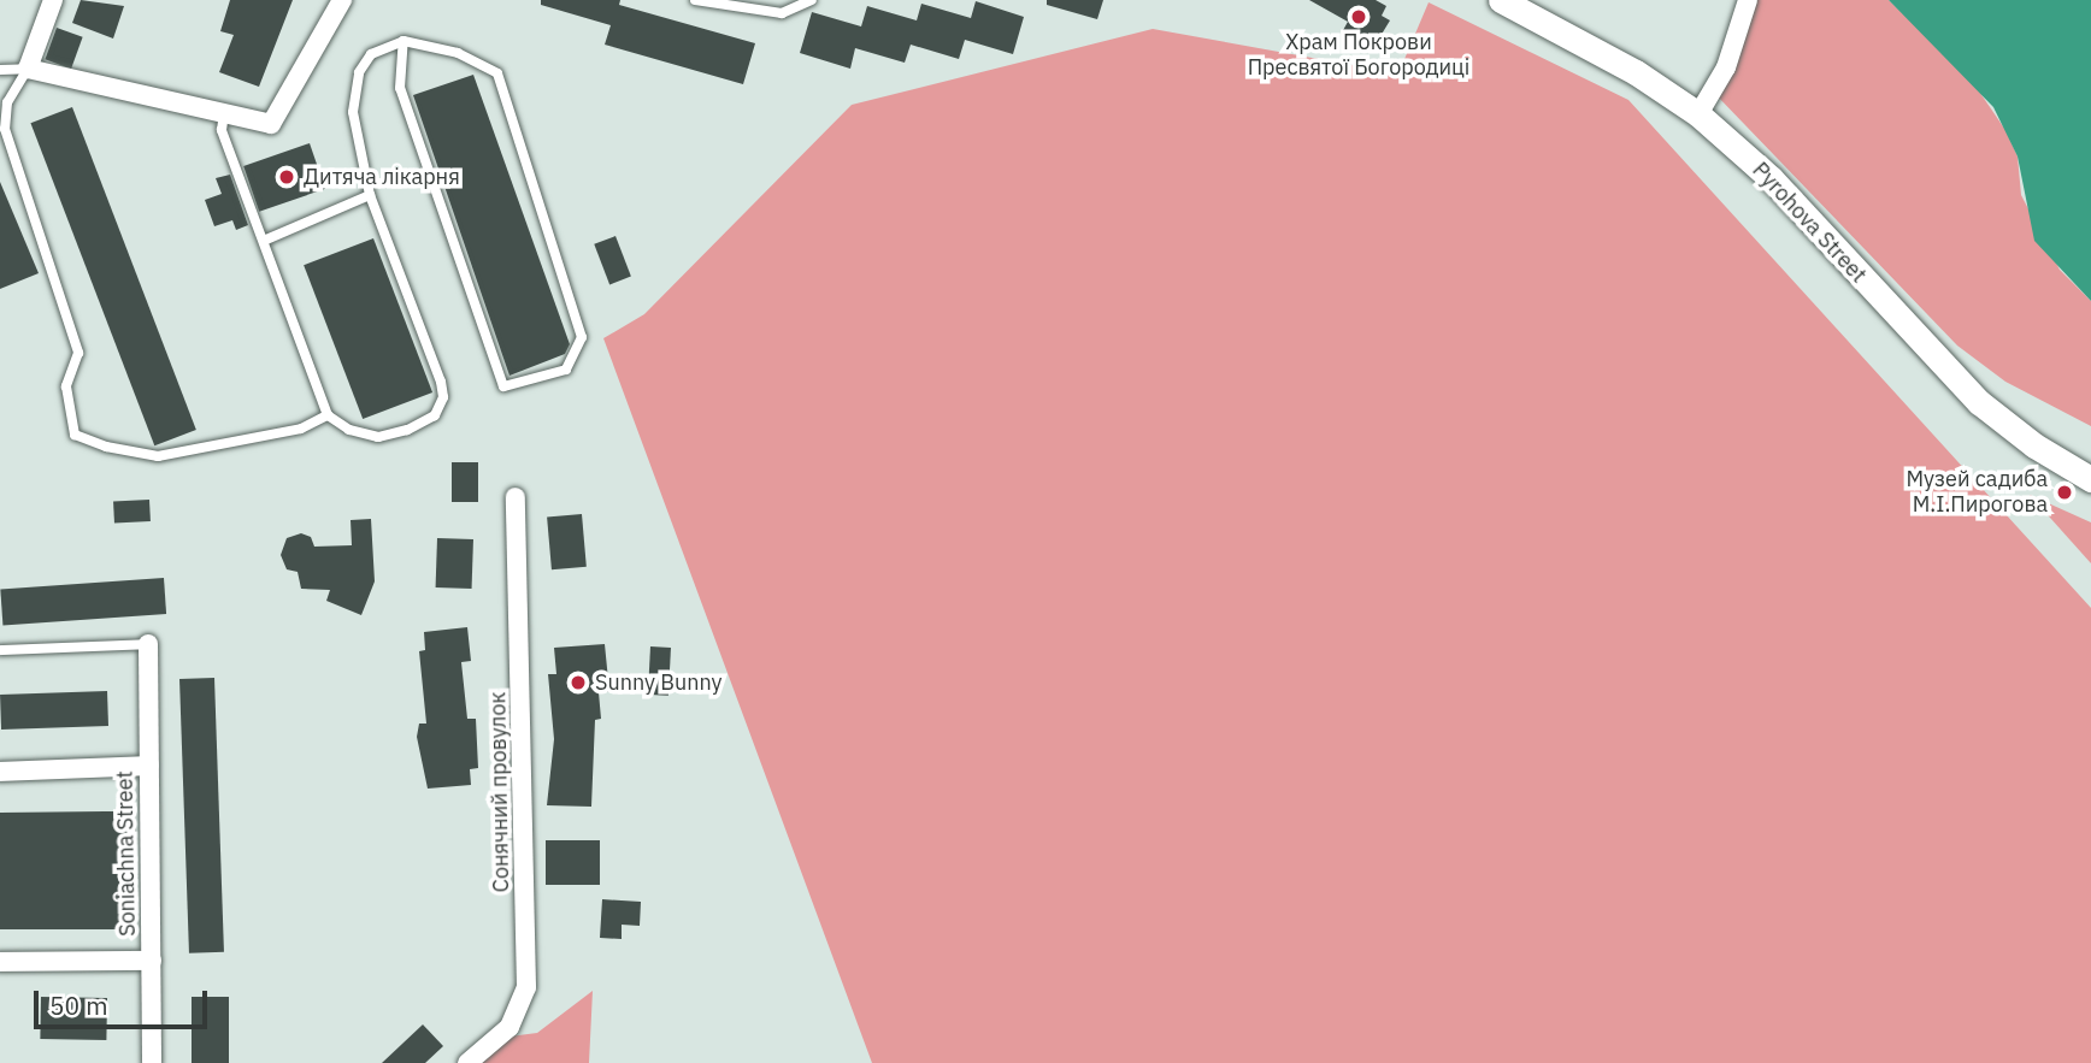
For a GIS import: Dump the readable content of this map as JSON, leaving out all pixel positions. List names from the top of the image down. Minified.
{"streets":{"street":["Pyrohova Street","Сонячний провулок","Soniachna Street"]},"places":["Храм Покрови Пресвятої Богородиці","Дитяча лікарня","Музей садиба М.І.Пирогова","Sunny Bunny"],"scale_bar":"50 m"}
